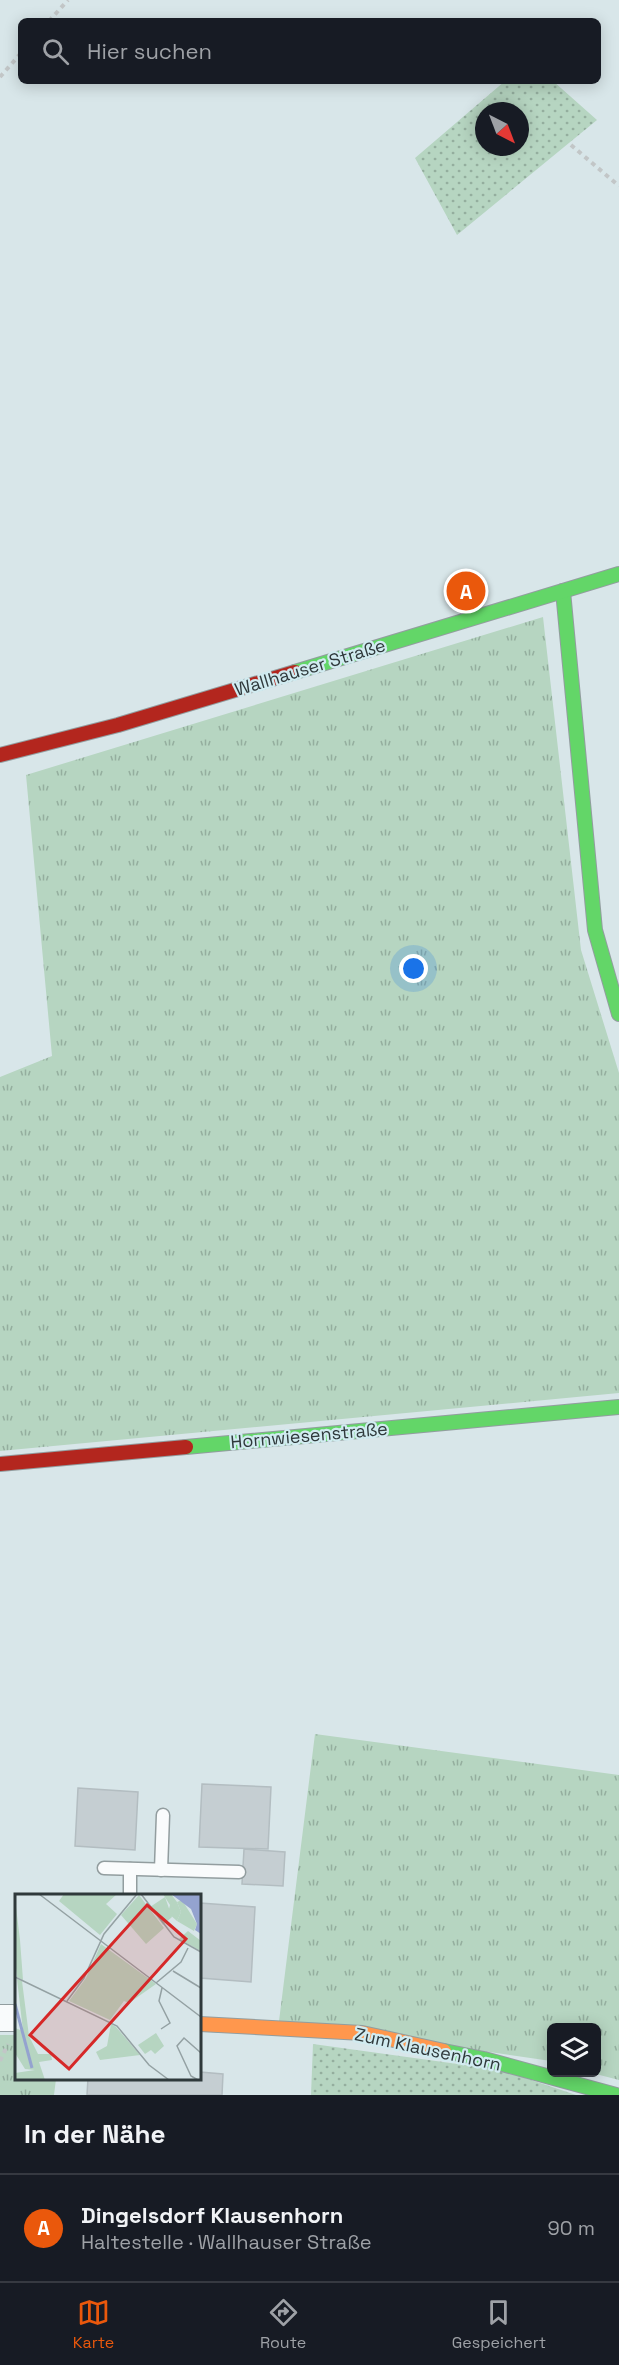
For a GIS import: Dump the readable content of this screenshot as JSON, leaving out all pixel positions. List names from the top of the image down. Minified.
{"streets":{"street":["Wallhauser Straße","Hornwiesenstraße","Zum Klausenhorn"]},"north":"bottom right","page":{"search":"Hier suchen","pins":"A","heading":"In der Nähe","list":[{"mark":"A","name":"Dingelsdorf Klausenhorn","note":"Haltestelle · Wallhauser Straße","value":"90 m"}],"nav":["Karte","Route","Gespeichert"]}}
